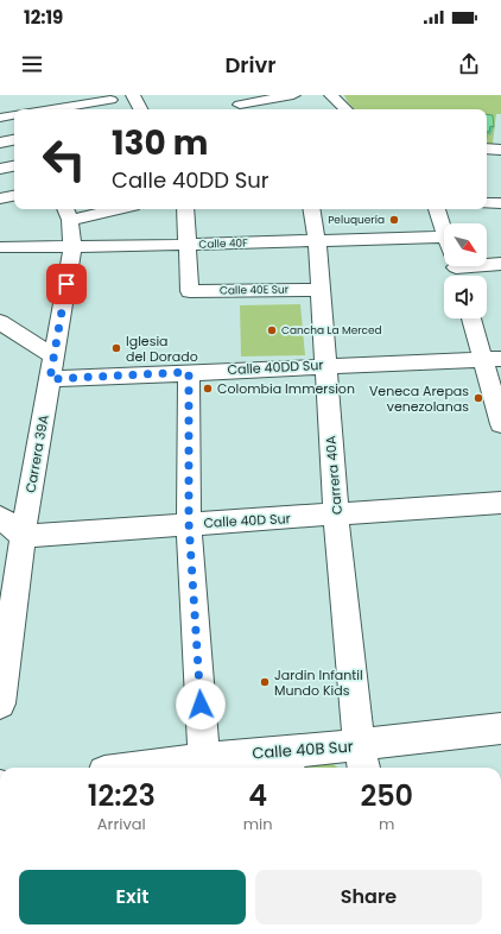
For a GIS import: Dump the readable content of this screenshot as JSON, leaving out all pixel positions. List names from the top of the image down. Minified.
{"streets":{"street":["Calle 40F","Calle 40E Sur","Calle 40DD Sur","Carrera 39A","Carrera 40A","Calle 40D Sur","Calle 40B Sur"]},"crossings":[["Calle 40F","Calle 40E Sur"],["Calle 40F","Carrera 39A"],["Calle 40F","Carrera 40A"],["Calle 40E Sur","Carrera 40A"],["Calle 40DD Sur","Carrera 39A"],["Calle 40DD Sur","Carrera 40A"],["Carrera 39A","Calle 40D Sur"],["Carrera 40A","Calle 40D Sur"],["Carrera 40A","Calle 40B Sur"]],"places":["Peluquería","Cancha La Merced","Iglesia del Dorado","Colombia Immersion","Veneca Arepas venezolanas","Jardin Infantil Mundo Kids"],"north":"bottom right","page":{"status":"12:19","header":"Drivr","turn":["130 m","Calle 40DD Sur"],"eta":["12:23","Arrival","4","min","250","m"],"buttons":["Exit","Share"]}}
